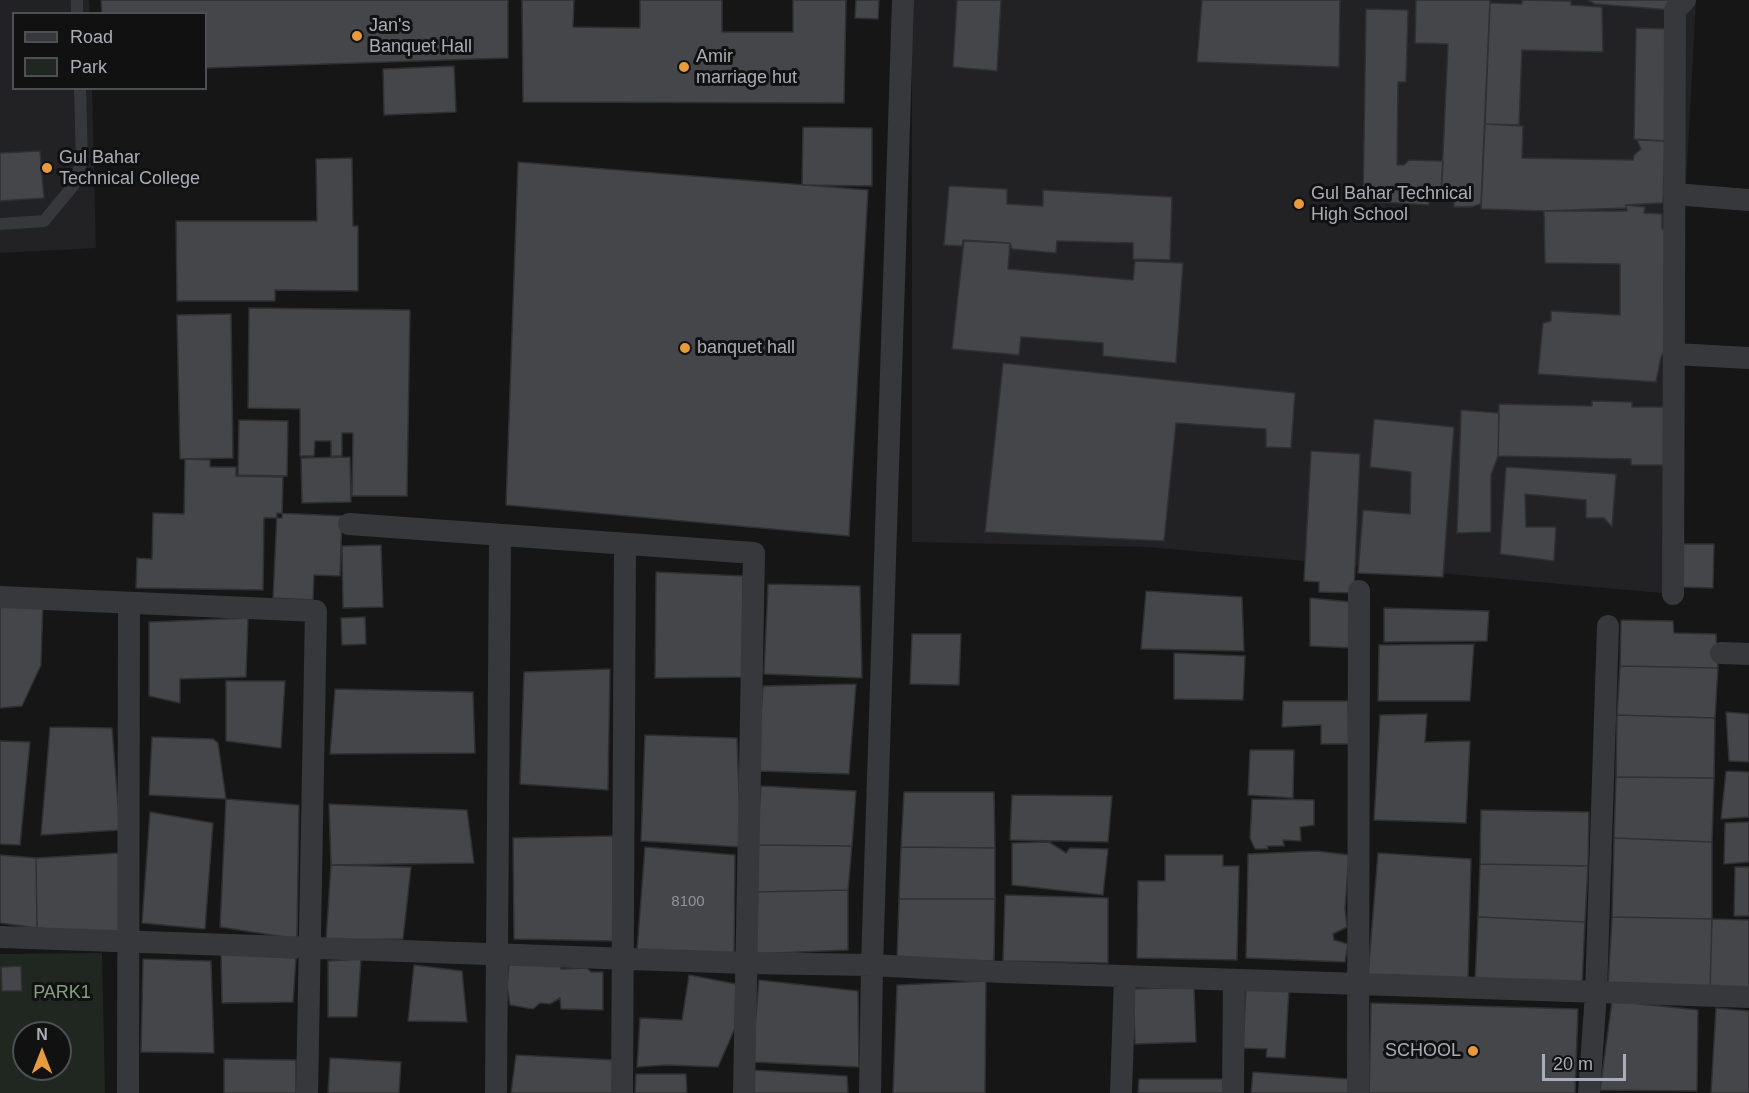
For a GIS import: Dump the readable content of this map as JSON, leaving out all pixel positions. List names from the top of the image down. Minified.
{"parks":["PARK1"],"places":["Jan's Banquet Hall","Amir marriage hut","Gul Bahar Technical College","Gul Bahar Technical High School","banquet hall","SCHOOL"],"house_numbers":["8100"],"legend":["Road","Park"],"scale_bar":"20 m","north":"top"}
